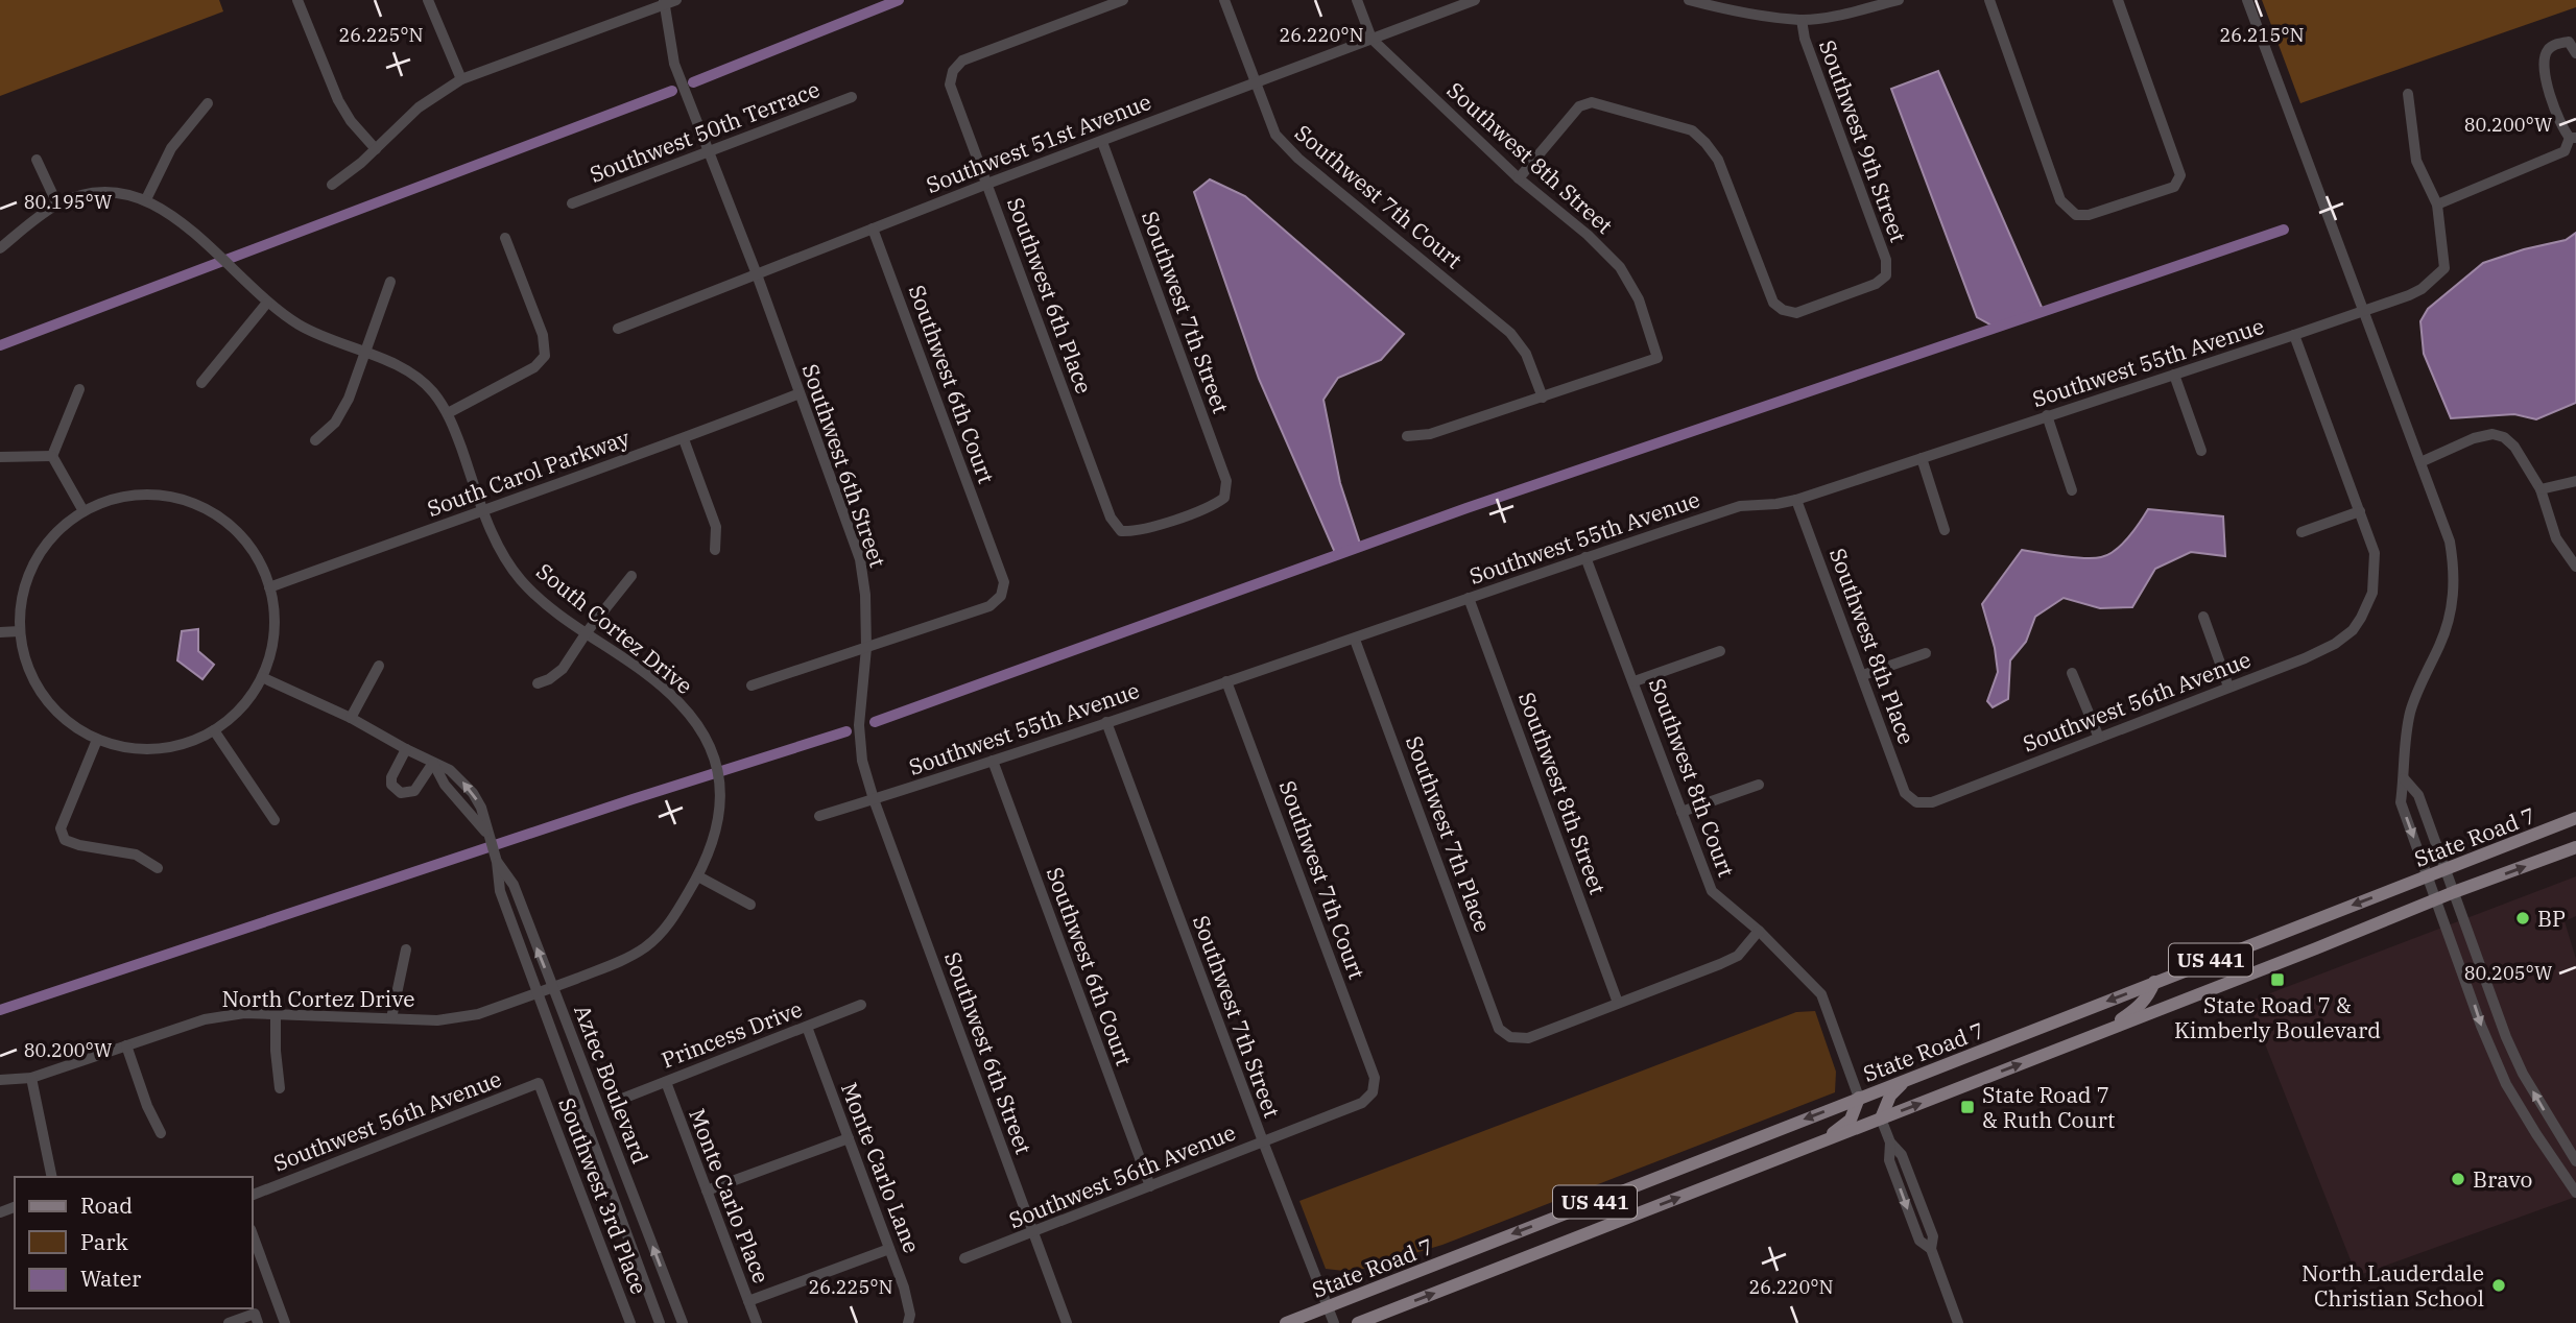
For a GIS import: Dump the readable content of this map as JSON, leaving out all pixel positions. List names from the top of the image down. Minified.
{"streets":{"main road":["State Road 7","US 441"],"street":["Southwest 50th Terrace","Southwest 9th Street","Southwest 51st Avenue","Southwest 8th Street","Southwest 7th Court","Southwest 6th Place","Southwest 7th Street","Southwest 55th Avenue","Southwest 6th Court","Southwest 6th Street","South Carol Parkway","South Cortez Drive","Southwest 8th Place","Southwest 56th Avenue","Southwest 8th Court","Southwest 7th Place","North Cortez Drive","Princess Drive","Aztec Boulevard","Monte Carlo Lane","Southwest 3rd Place","Monte Carlo Place"]},"crossings":[["Southwest 50th Terrace","Southwest 6th Street"],["Southwest 9th Street","Southwest 8th Street"],["Southwest 51st Avenue","Southwest 8th Street"],["Southwest 51st Avenue","Southwest 7th Court"],["Southwest 51st Avenue","Southwest 6th Place"],["Southwest 51st Avenue","Southwest 7th Street"],["Southwest 51st Avenue","Southwest 6th Court"],["Southwest 51st Avenue","Southwest 6th Street"],["Southwest 8th Street","Southwest 7th Court"],["Southwest 8th Street","Southwest 55th Avenue"],["Southwest 8th Street","Southwest 7th Place"],["Southwest 7th Court","Southwest 55th Avenue"],["Southwest 7th Court","Southwest 56th Avenue"],["Southwest 6th Place","Southwest 7th Street"],["Southwest 7th Street","Southwest 55th Avenue"],["Southwest 7th Street","Southwest 56th Avenue"],["Southwest 7th Street","State Road 7"],["Southwest 55th Avenue","Southwest 6th Court"],["Southwest 55th Avenue","Southwest 6th Street"],["Southwest 55th Avenue","Southwest 8th Place"],["Southwest 55th Avenue","Southwest 8th Court"],["Southwest 55th Avenue","Southwest 7th Place"],["Southwest 6th Court","Southwest 6th Street"],["Southwest 6th Court","Southwest 56th Avenue"],["Southwest 6th Street","South Carol Parkway"],["Southwest 6th Street","Southwest 56th Avenue"],["South Carol Parkway","South Cortez Drive"],["South Carol Parkway","Aztec Boulevard"],["South Cortez Drive","North Cortez Drive"],["South Cortez Drive","Aztec Boulevard"],["Southwest 8th Place","Southwest 56th Avenue"],["Southwest 56th Avenue","Southwest 3rd Place"],["Southwest 8th Court","State Road 7"],["North Cortez Drive","Aztec Boulevard"],["Princess Drive","Monte Carlo Lane"],["Princess Drive","Monte Carlo Place"]],"places":{"other":["BP","Bravo","North Lauderdale Christian School"],"transit":["State Road 7 & Kimberly Boulevard","State Road 7 & Ruth Court"]},"legend":["Road","Park","Water"],"coordinates":["26.220°N","26.225°N","26.215°N","80.200°W","80.195°W","80.205°W"]}
